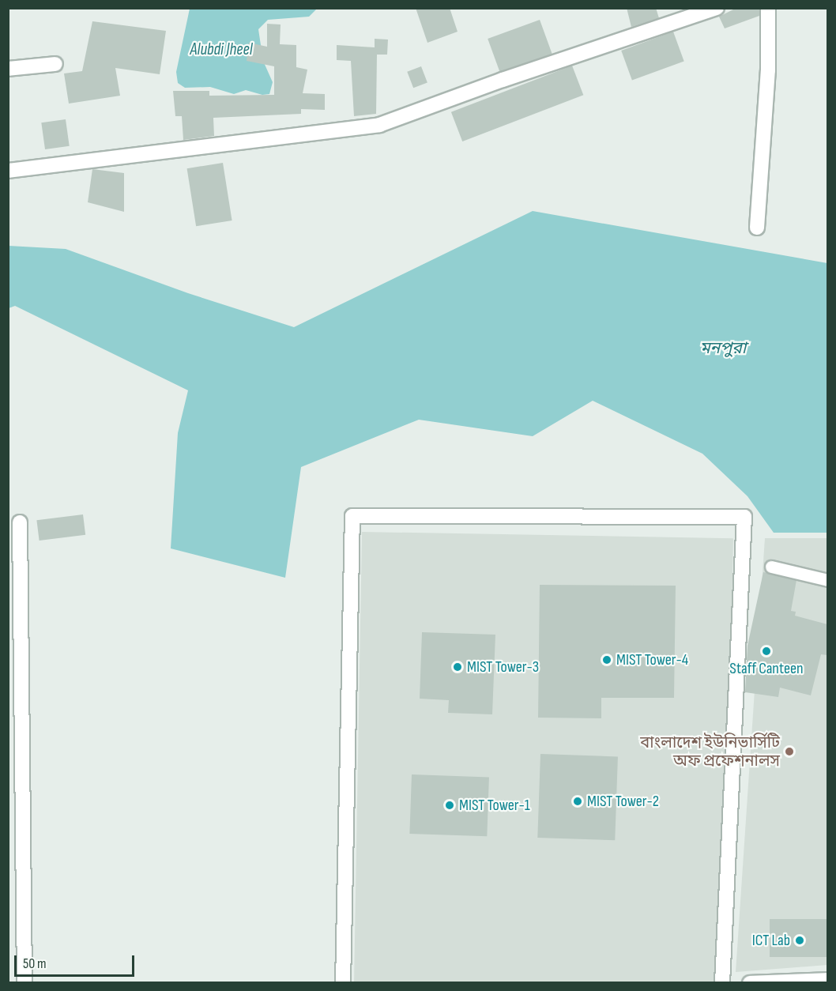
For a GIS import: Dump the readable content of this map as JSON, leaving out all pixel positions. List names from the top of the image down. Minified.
{"water":["Alubdi Jheel","মনপুরা"],"places":["Staff Canteen","MIST Tower-4","MIST Tower-3","বাংলাদেশ ইউনিভার্সিটি অফ প্রফেশনালস","MIST Tower-2","MIST Tower-1","ICT Lab"],"scale_bar":"50 m"}
